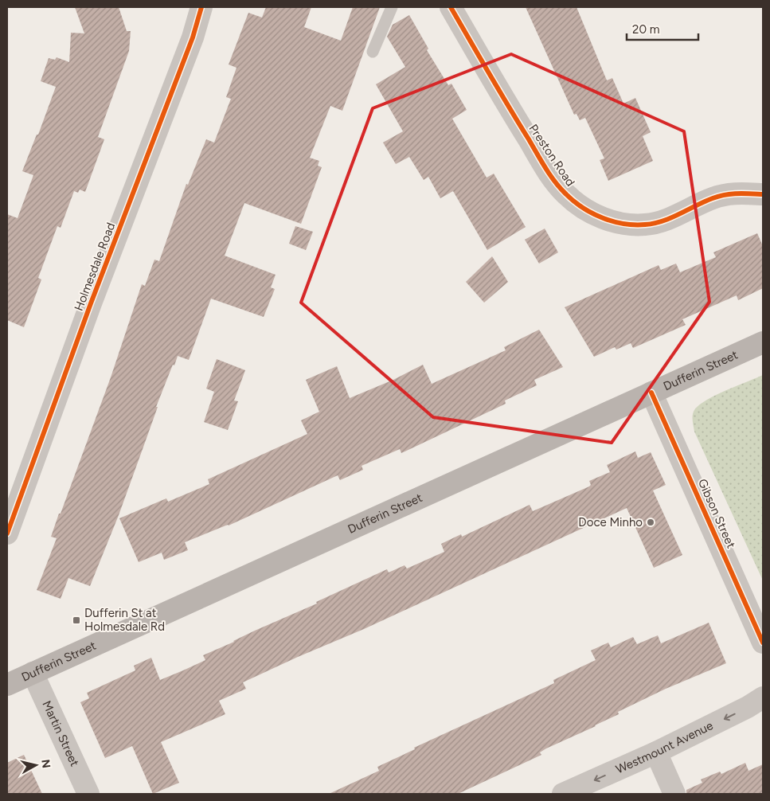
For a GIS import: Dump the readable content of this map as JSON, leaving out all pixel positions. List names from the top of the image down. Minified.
{"streets":{"main road":["Dufferin Street"],"street":["Preston Road","Holmesdale Road","Gibson Street","Martin Street","Westmount Avenue"]},"crossings":[["Dufferin Street","Gibson Street"],["Dufferin Street","Martin Street"]],"one_way":["Westmount Avenue"],"places":{"other":["Doce Minho"],"transit":["Dufferin St at Holmesdale Rd"]},"scale_bar":"20 m","north":"right"}
